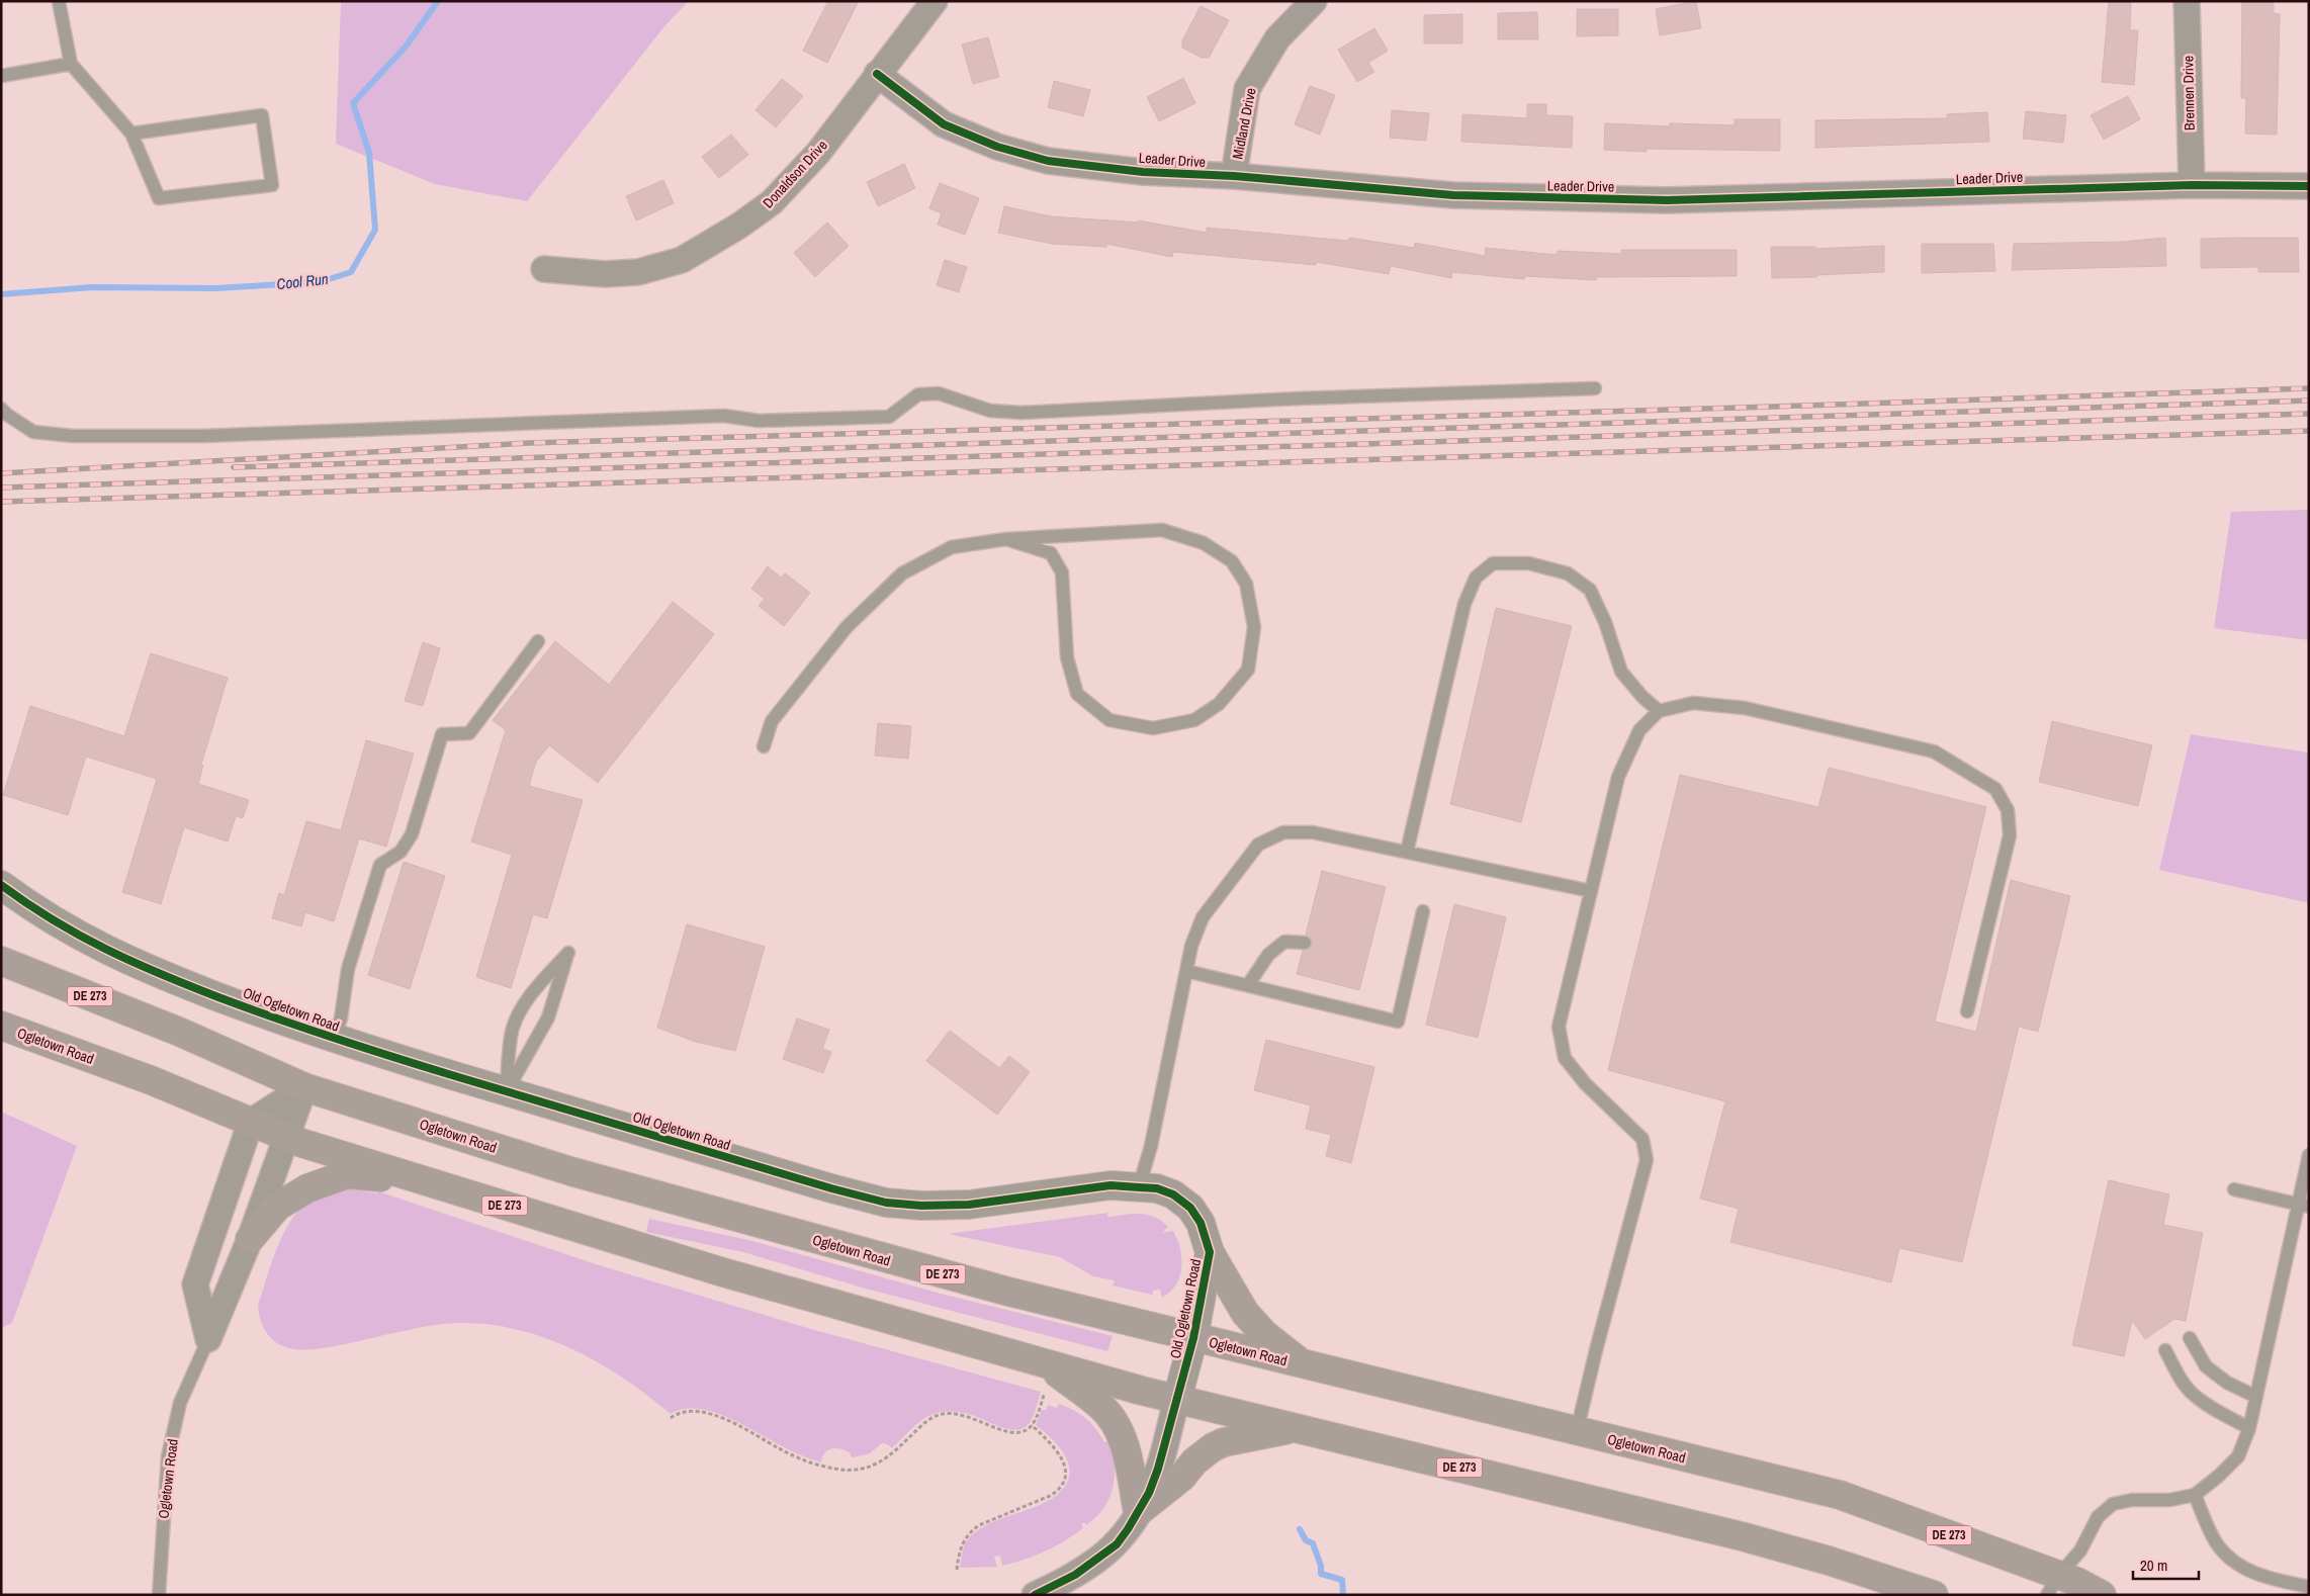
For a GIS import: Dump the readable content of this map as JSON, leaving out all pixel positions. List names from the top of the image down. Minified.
{"streets":{"main road":["DE 273","Ogletown Road"],"street":["Brennen Drive","Midland Drive","Leader Drive","Donaldson Drive","Old Ogletown Road"]},"crossings":[["Brennen Drive","Leader Drive"],["Midland Drive","Leader Drive"],["Leader Drive","Donaldson Drive"],["Old Ogletown Road","Ogletown Road"]],"water":["Cool Run"],"scale_bar":"20 m"}
